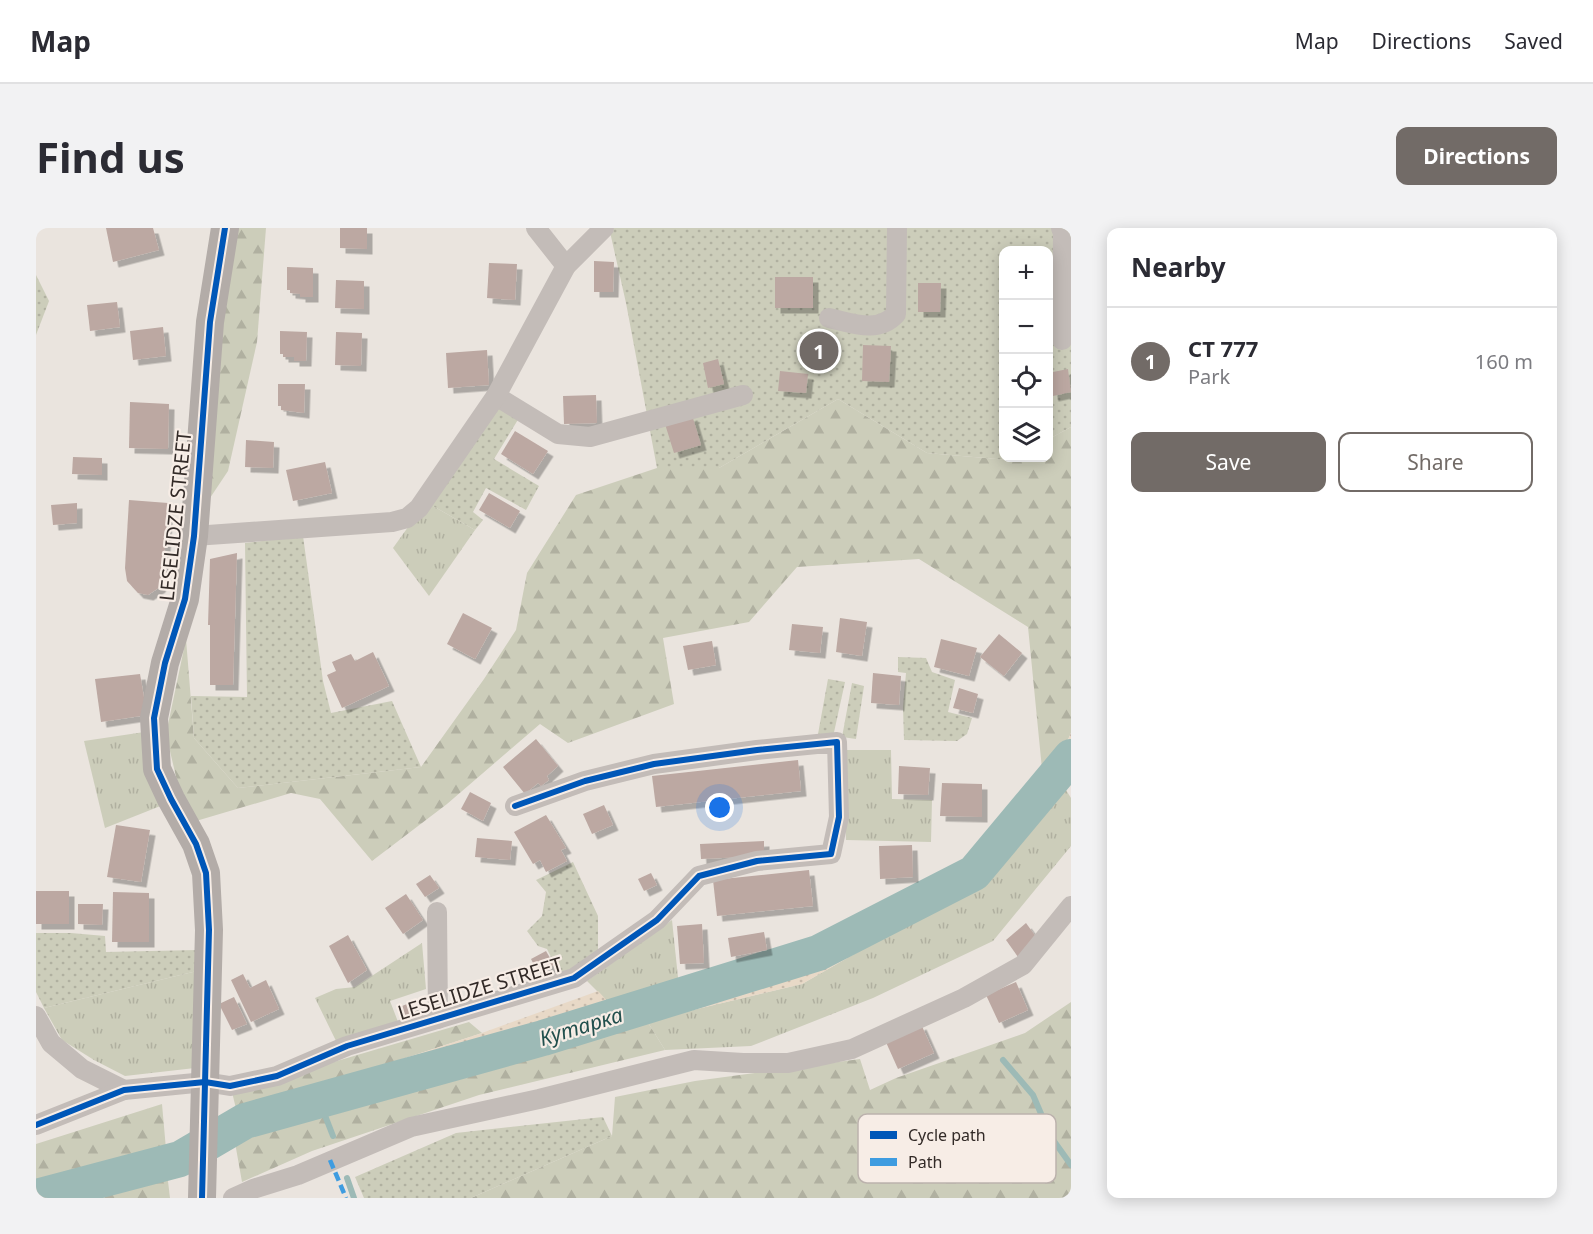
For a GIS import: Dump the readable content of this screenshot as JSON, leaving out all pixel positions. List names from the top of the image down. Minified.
{"streets":{"street":["LESELIDZE STREET"]},"water":["Кутарка"],"legend":["Cycle path","Path"],"page":{"header":"Map","nav":["Map","Directions","Saved"],"buttons":["Directions",["Save","Share"]],"title":"Find us","heading":"Nearby","map_buttons":["+","−"],"list":[{"mark":"1","name":"СТ 777","note":"Park","value":"160 m"}],"pins":"1"}}
